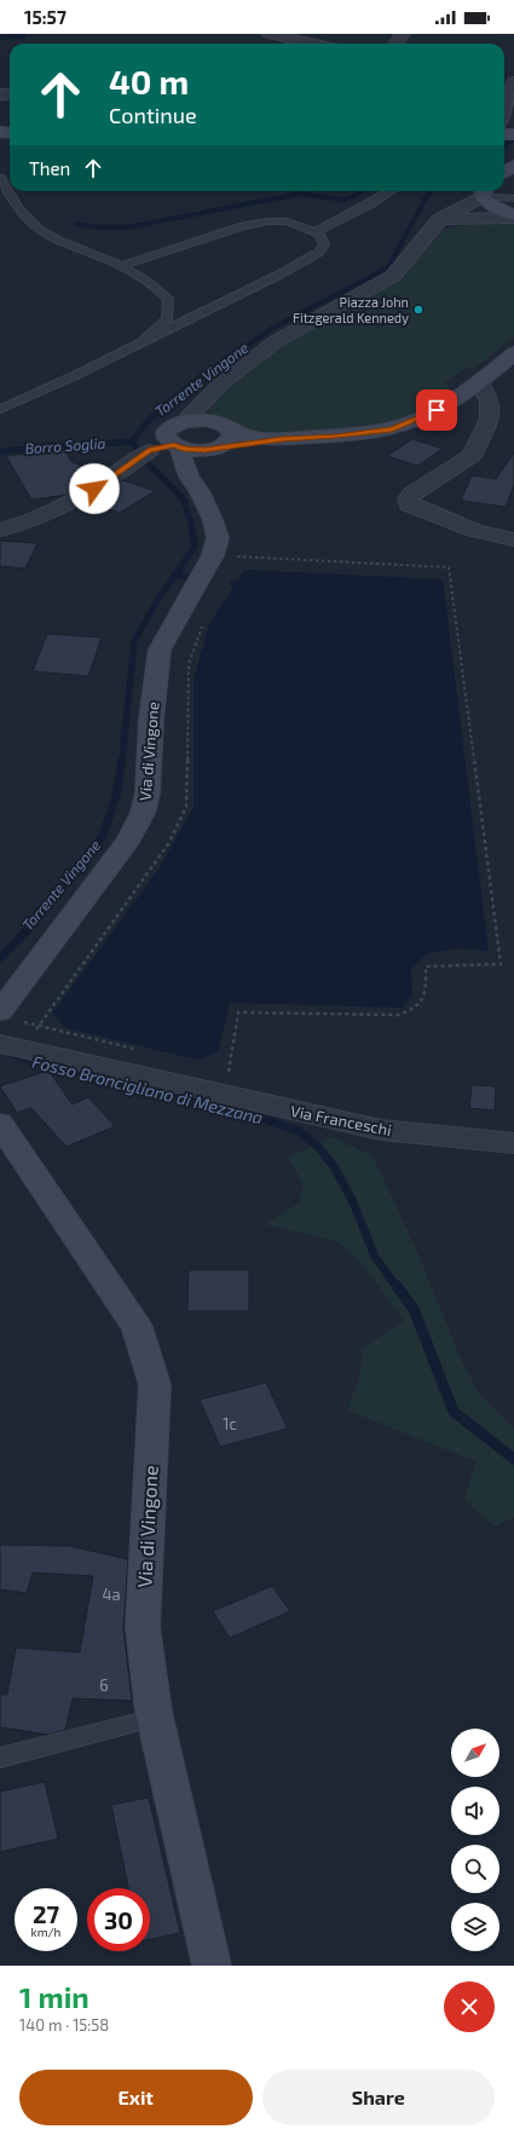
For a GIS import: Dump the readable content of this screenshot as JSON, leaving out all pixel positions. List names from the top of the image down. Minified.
{"streets":{"street":["Via di Vingone","Via Franceschi"]},"water":["Torrente Vingone","Borro Soglia","Fosso Broncigliano di Mezzana"],"places":["Piazza John Fitzgerald Kennedy"],"house_numbers":["1c","4a","6"],"north":"top right","page":{"status":"15:57","turn":["40 m","Continue"],"then":"Then","speed":"27 km/h","limit":"30","heading":["1 min","140 m · 15:58"],"buttons":["Exit","Share"]}}
